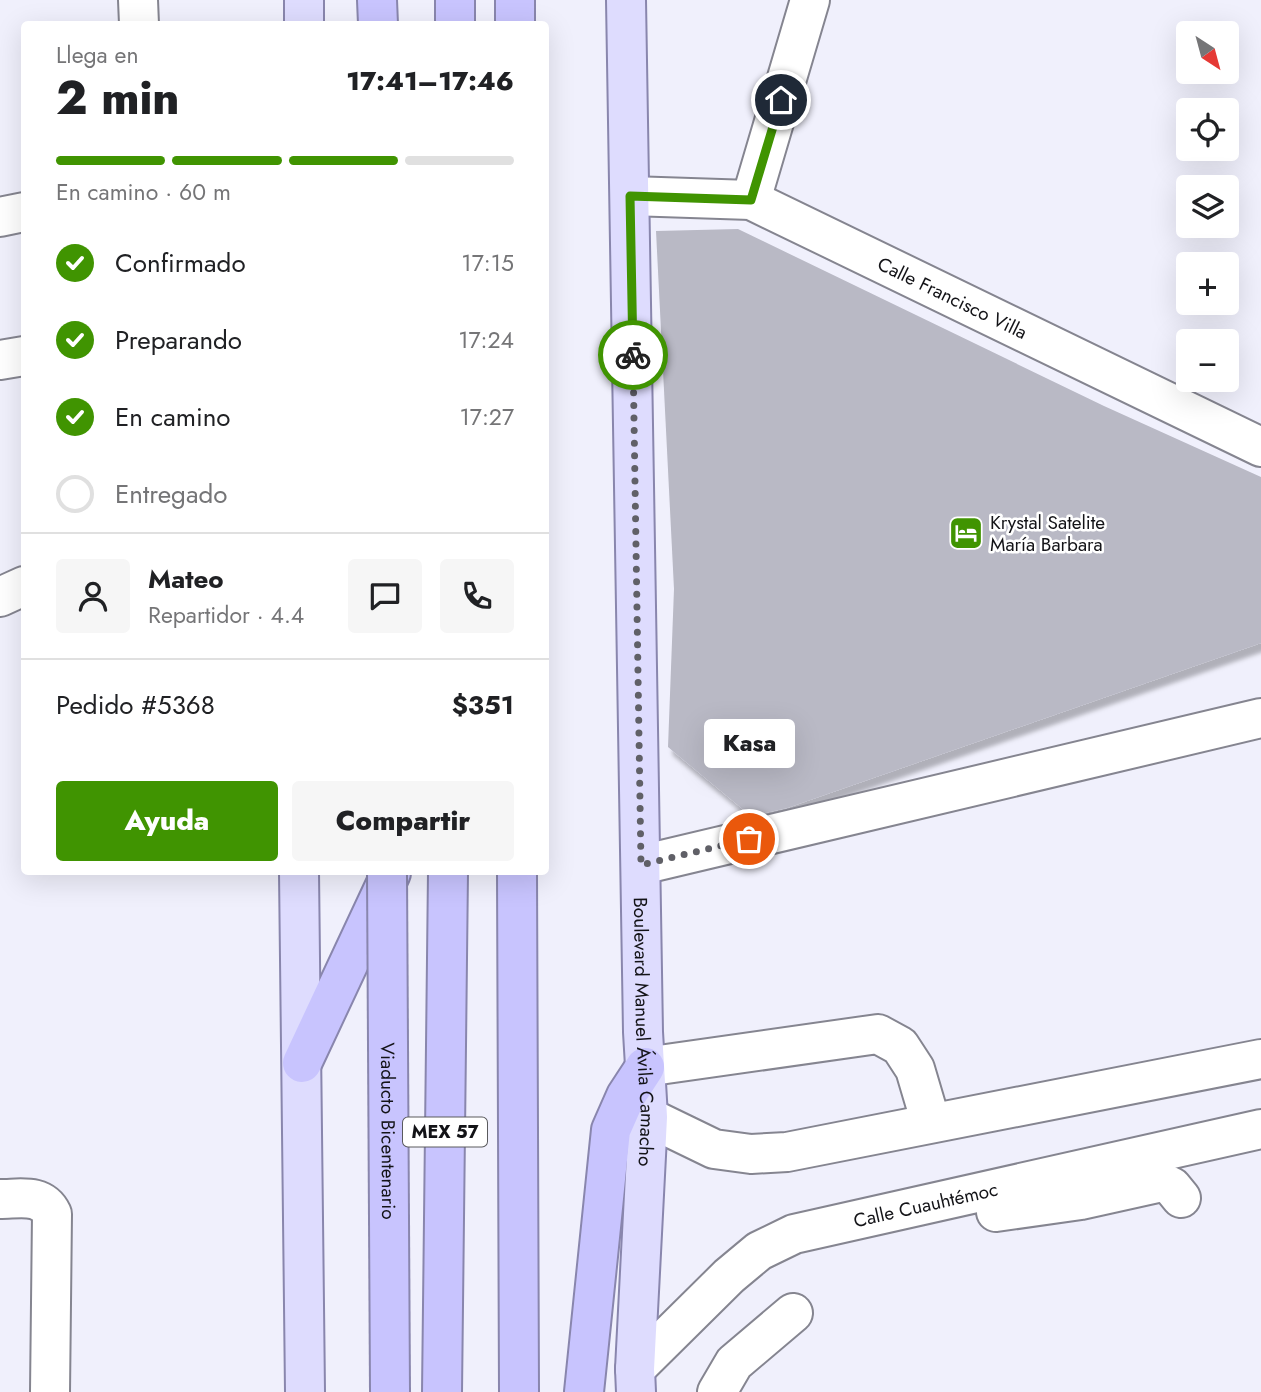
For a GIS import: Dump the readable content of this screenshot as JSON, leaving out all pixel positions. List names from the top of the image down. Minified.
{"streets":{"highway":["Viaducto Bicentenario","MEX 57"],"main road":["Boulevard Manuel Ávila Camacho"],"street":["Calle Francisco Villa","Calle Cuauhtémoc"]},"crossings":[["Calle Francisco Villa","Boulevard Manuel Ávila Camacho"],["Boulevard Manuel Ávila Camacho","Calle Cuauhtémoc"]],"places":{"hotel":["Krystal Satelite María Barbara"],"other":["Kasa"]},"north":"bottom right","page":{"map_buttons":["+","−"],"heading":["2 min","Llega en","17:41–17:46"],"panel":["Mateo","Repartidor · 4.4","Pedido #5368","$351"],"bar":"En camino · 60 m","list":[["Confirmado","17:15"],["Preparando","17:24"],["En camino","17:27"],"Entregado"],"bubble":"Kasa","buttons":["Ayuda","Compartir"]}}
